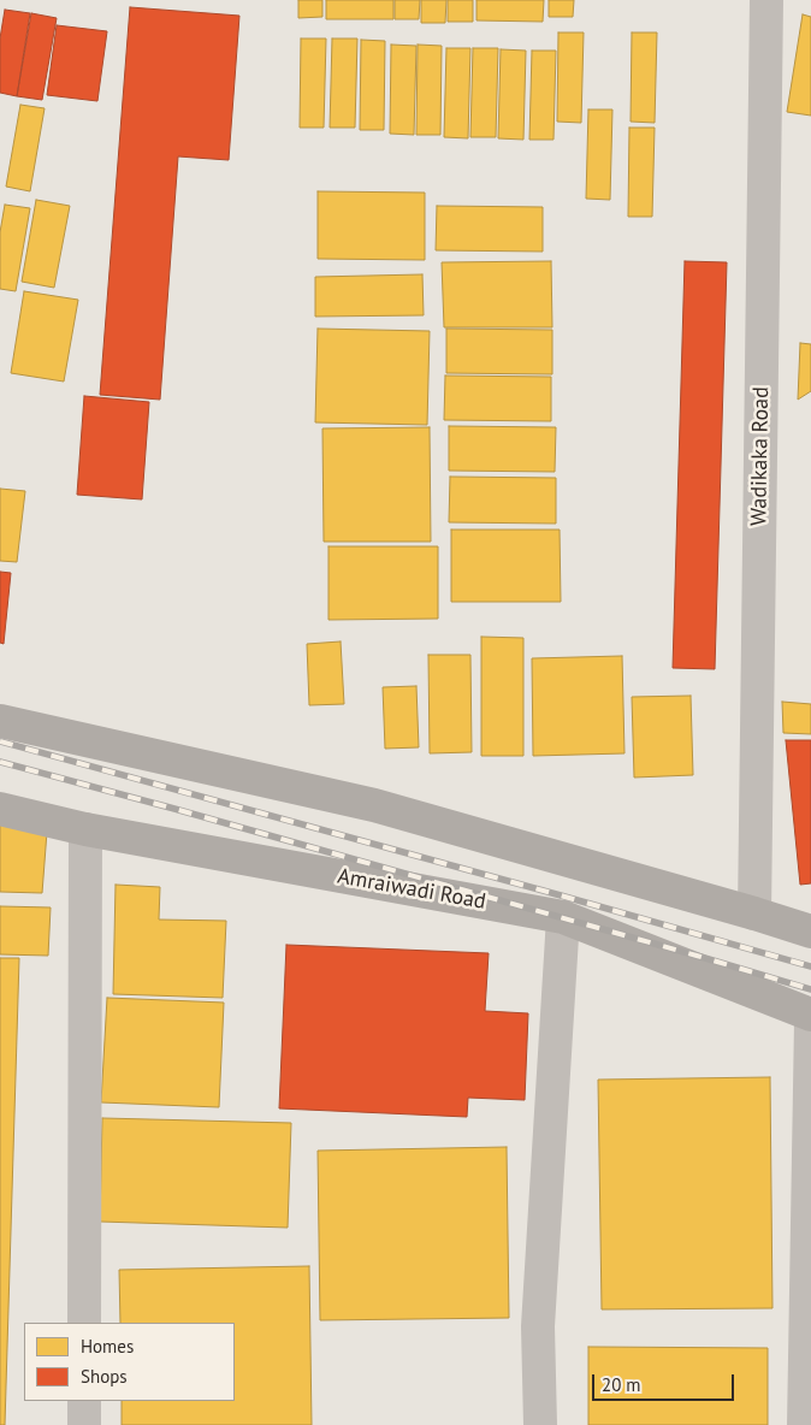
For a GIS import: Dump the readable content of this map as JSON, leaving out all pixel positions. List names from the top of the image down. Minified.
{"streets":{"main road":["Amraiwadi Road"],"street":["Wadikaka Road"]},"legend":["Homes","Shops"],"scale_bar":"20 m"}
